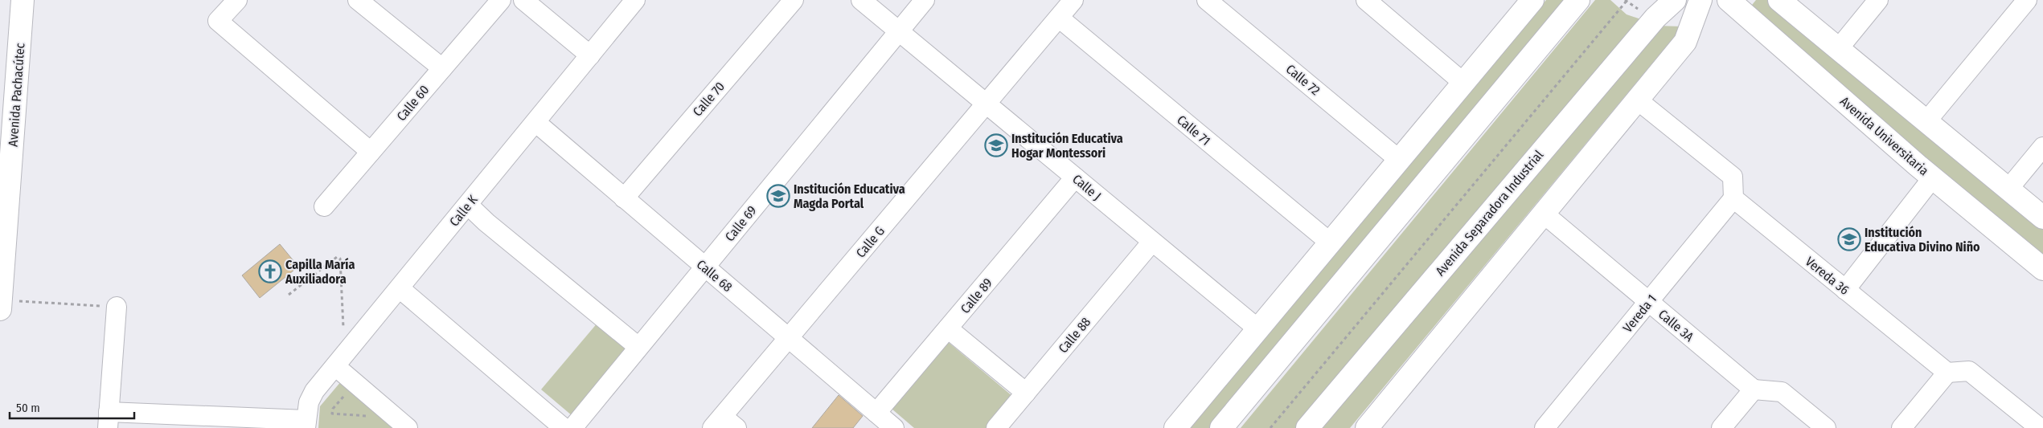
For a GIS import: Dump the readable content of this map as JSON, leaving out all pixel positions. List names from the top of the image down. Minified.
{"streets":{"street":["Calle 72","Avenida Pachacútec","Calle 70","Calle 60","Calle 71","Avenida Universitaria","Calle J","Calle K","Avenida Separadora Industrial","Calle 69","Calle G","Calle 68","Vereda 36","Calle 89","Vereda 1","Calle 3A","Calle 88"]},"crossings":[["Calle 70","Calle 68"],["Calle 71","Calle G"],["Calle J","Calle 69"],["Calle J","Calle G"],["Calle J","Calle 89"],["Calle J","Calle 88"],["Calle K","Calle 68"],["Calle 69","Calle 68"],["Calle G","Calle 68"],["Calle 68","Calle 89"],["Vereda 36","Vereda 1"],["Vereda 1","Calle 3A"]],"places":{"school or university":["Institución Educativa Hogar Montessori","Institución Educativa Magda Portal","Institución Educativa Divino Niño"],"church":["Capilla María Auxiliadora"]},"scale_bar":"50 m"}
